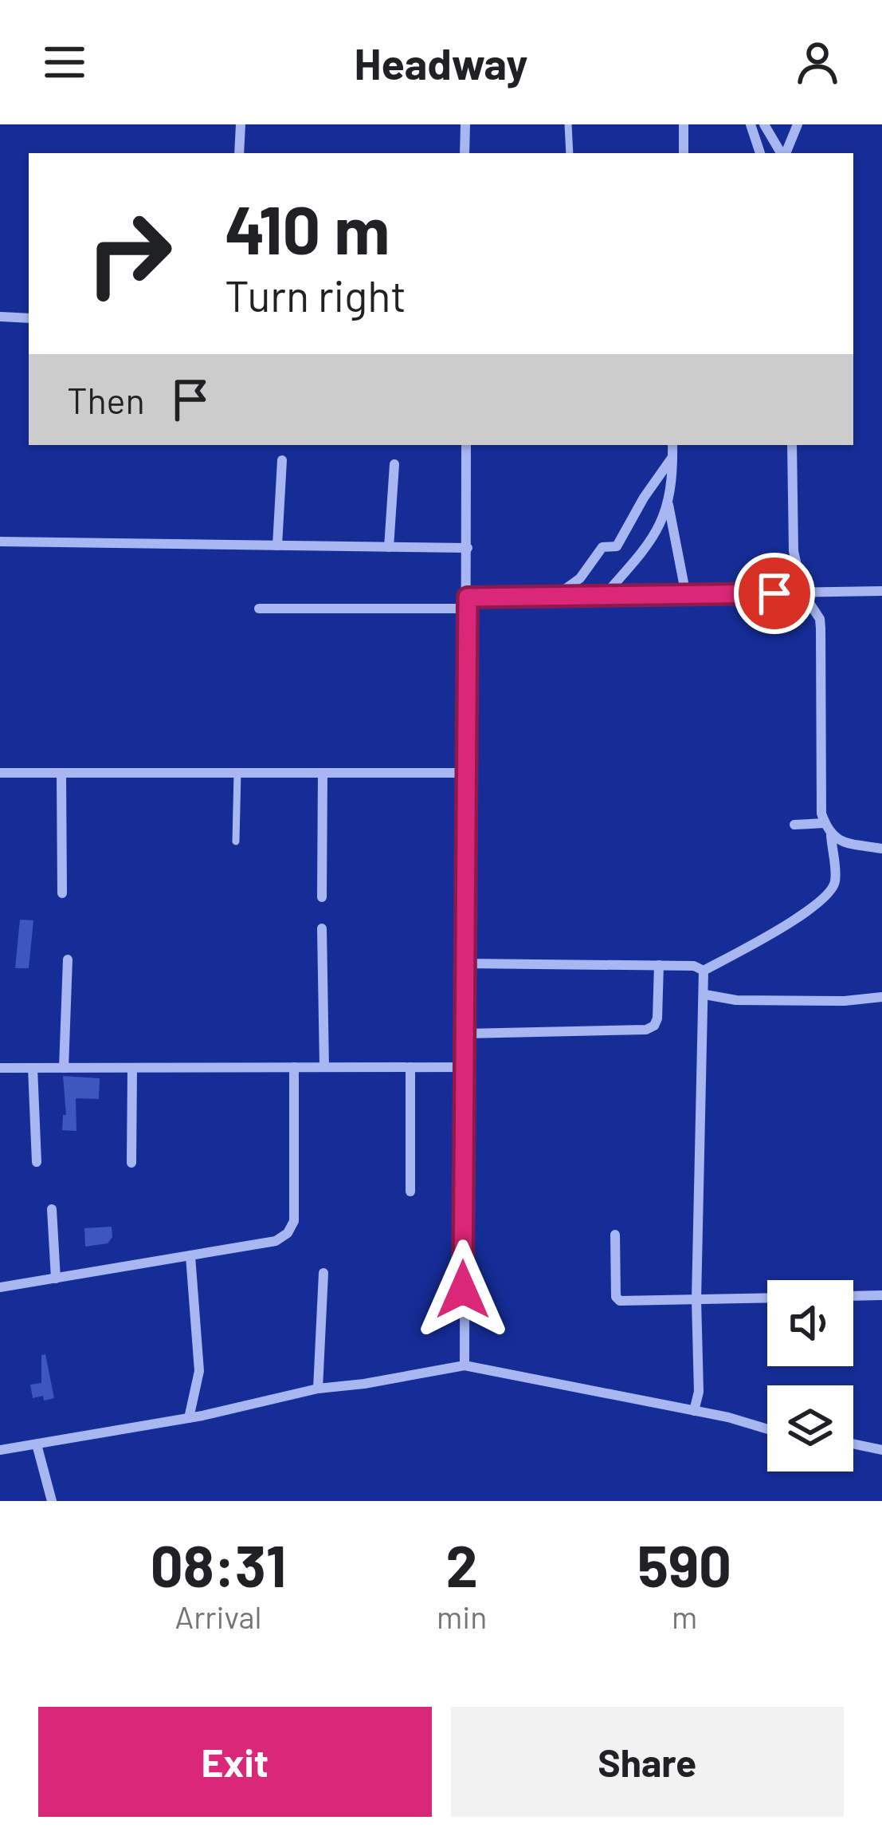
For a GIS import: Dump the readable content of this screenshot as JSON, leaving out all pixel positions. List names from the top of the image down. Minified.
{"page":{"header":"Headway","turn":["410 m","Turn right"],"then":"Then","eta":["08:31","Arrival","2","min","590","m"],"buttons":["Exit","Share"]}}
